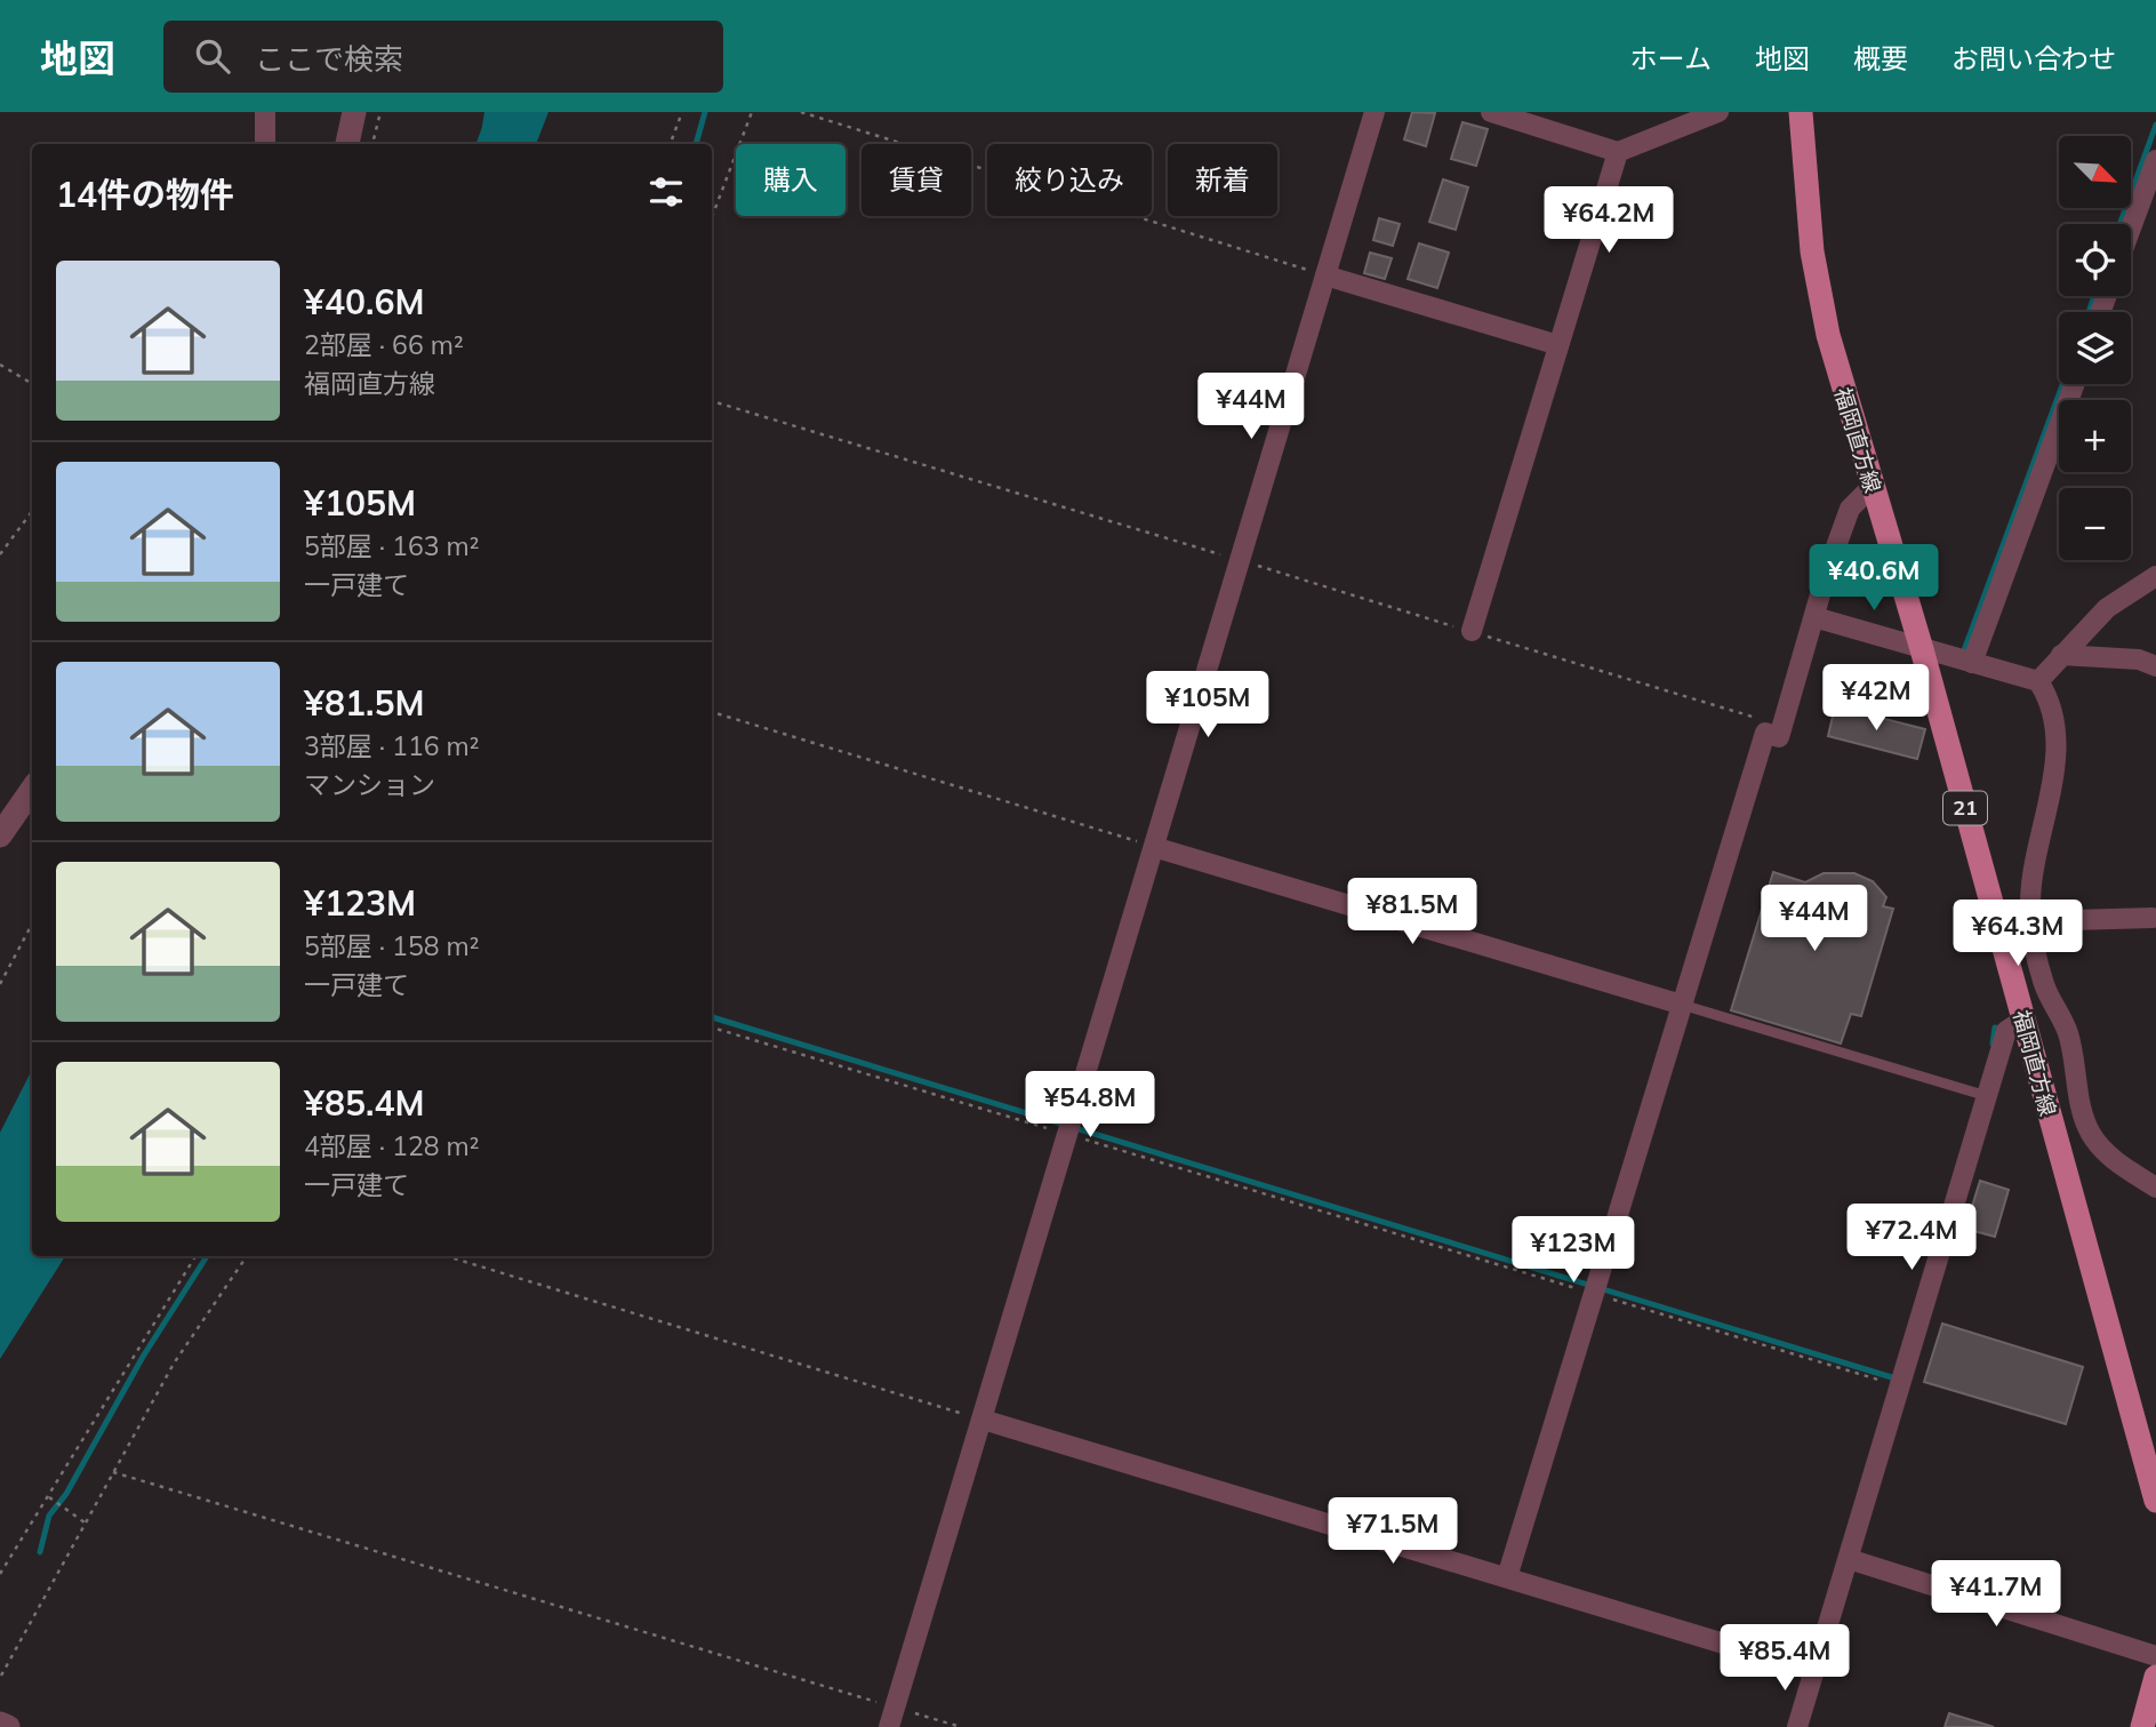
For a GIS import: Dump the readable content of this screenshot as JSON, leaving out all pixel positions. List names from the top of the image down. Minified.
{"streets":{"main road":["福岡直方線","21"]},"north":"bottom right","page":{"header":"地図","search":"ここで検索","nav":["ホーム","地図","概要","お問い合わせ"],"map_buttons":["+","−"],"chip":["購入","賃貸","絞り込み","新着"],"heading":"14件の物件","price":["¥64.2M","¥44M","¥40.6M","¥42M","¥105M","¥81.5M","¥44M","¥64.3M","¥54.8M","¥72.4M","¥123M","¥71.5M","¥41.7M","¥85.4M"],"list":[{"name":"¥40.6M","note":"2部屋 · 66 m² · 福岡直方線"},{"name":"¥105M","note":"5部屋 · 163 m² · 一戸建て"},{"name":"¥81.5M","note":"3部屋 · 116 m² · マンション"},{"name":"¥123M","note":"5部屋 · 158 m² · 一戸建て"},{"name":"¥85.4M","note":"4部屋 · 128 m² · 一戸建て"}]}}
